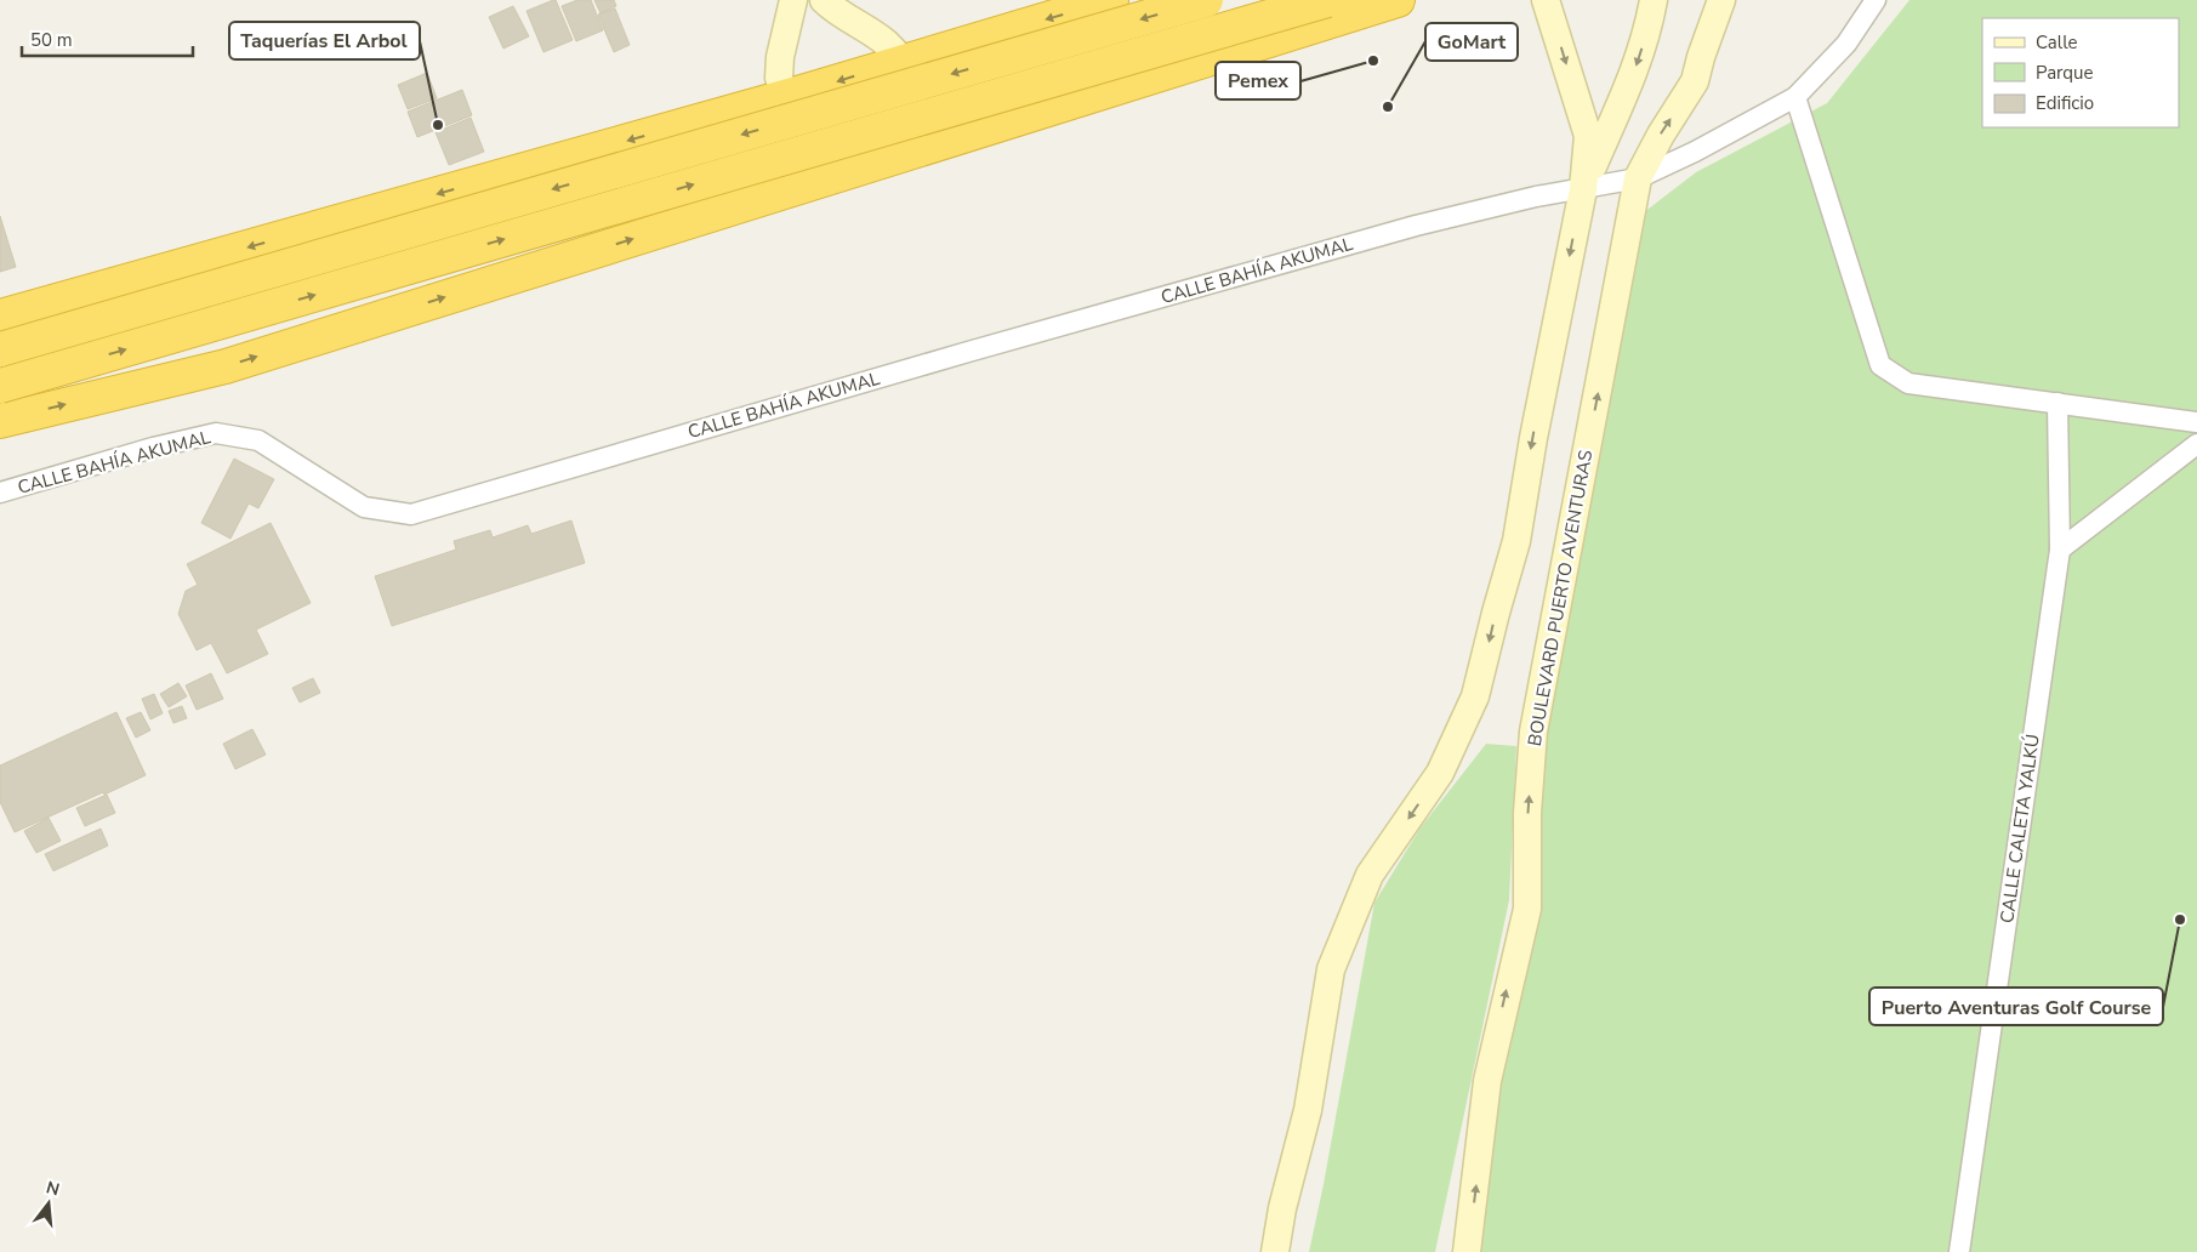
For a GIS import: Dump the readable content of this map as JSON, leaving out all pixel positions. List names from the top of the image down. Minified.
{"streets":{"street":["CALLE BAHÍA AKUMAL","BOULEVARD PUERTO AVENTURAS","CALLE CALETA YALKÚ"]},"crossings":[["CALLE BAHÍA AKUMAL","BOULEVARD PUERTO AVENTURAS"]],"places":["Pemex","GoMart","Taquerías El Arbol","Puerto Aventuras Golf Course"],"legend":["Calle","Parque","Edificio"],"scale_bar":"50 m","north":"top"}
